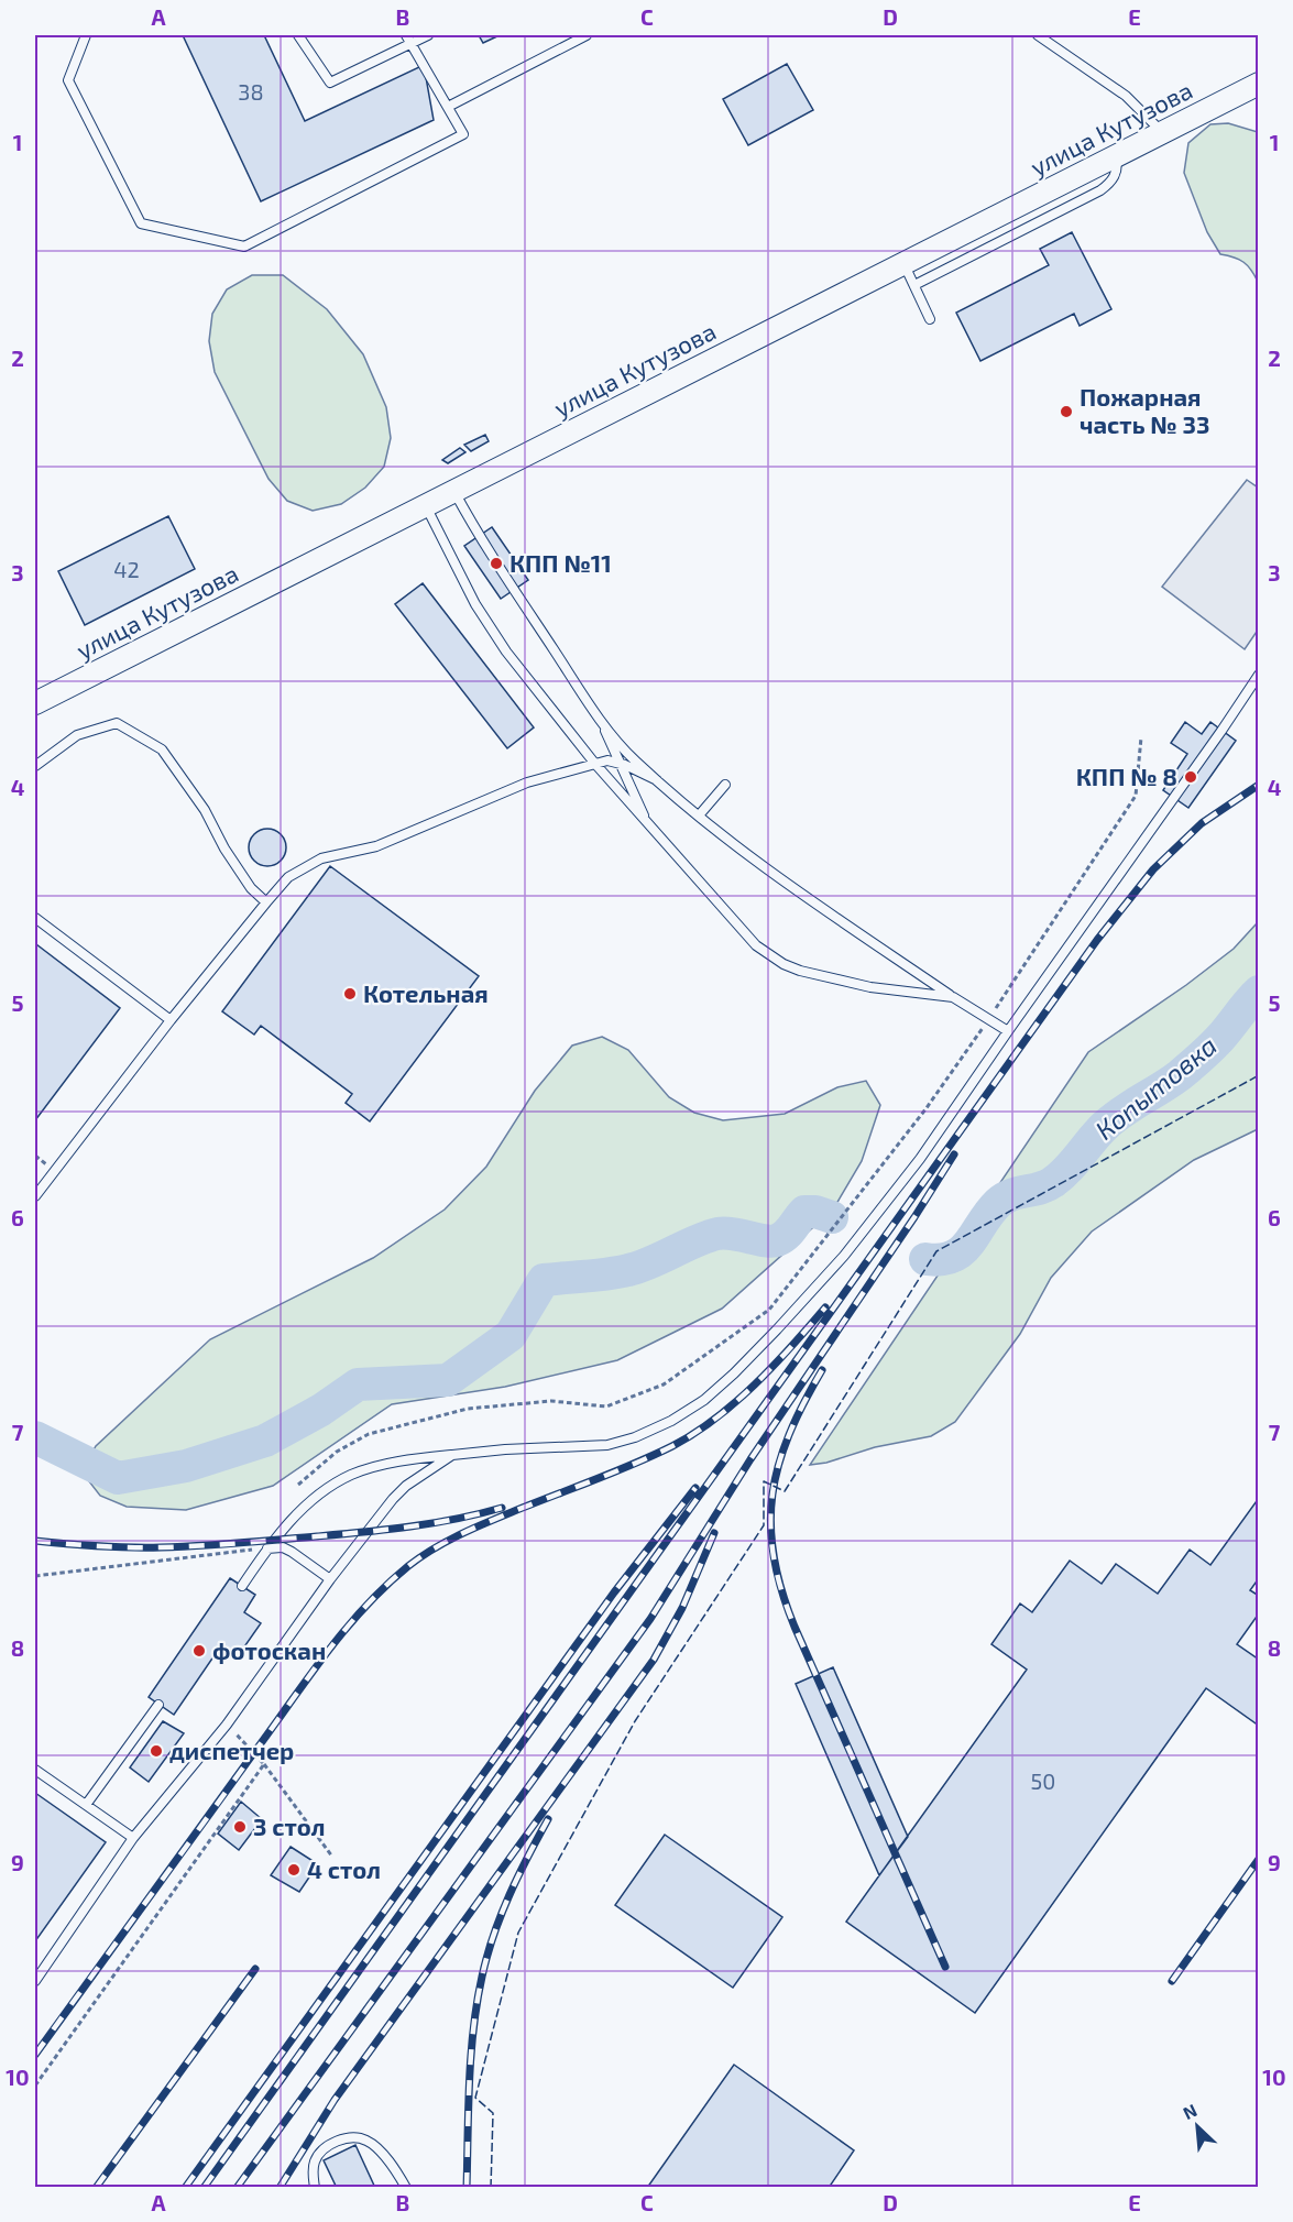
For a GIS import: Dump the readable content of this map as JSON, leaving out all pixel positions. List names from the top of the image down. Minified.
{"streets":{"street":["улица Кутузова"]},"water":["Копытовка"],"places":["Пожарная часть № 33","КПП №11","КПП № 8","Котельная","фотоскан","диспетчер","3 стол","4 стол"],"house_numbers":["38","42","50"],"north":"top left","grid":{"columns":["A","B","C","D","E"],"rows":["1","2","3","4","5","6","7","8","9","10"]}}
